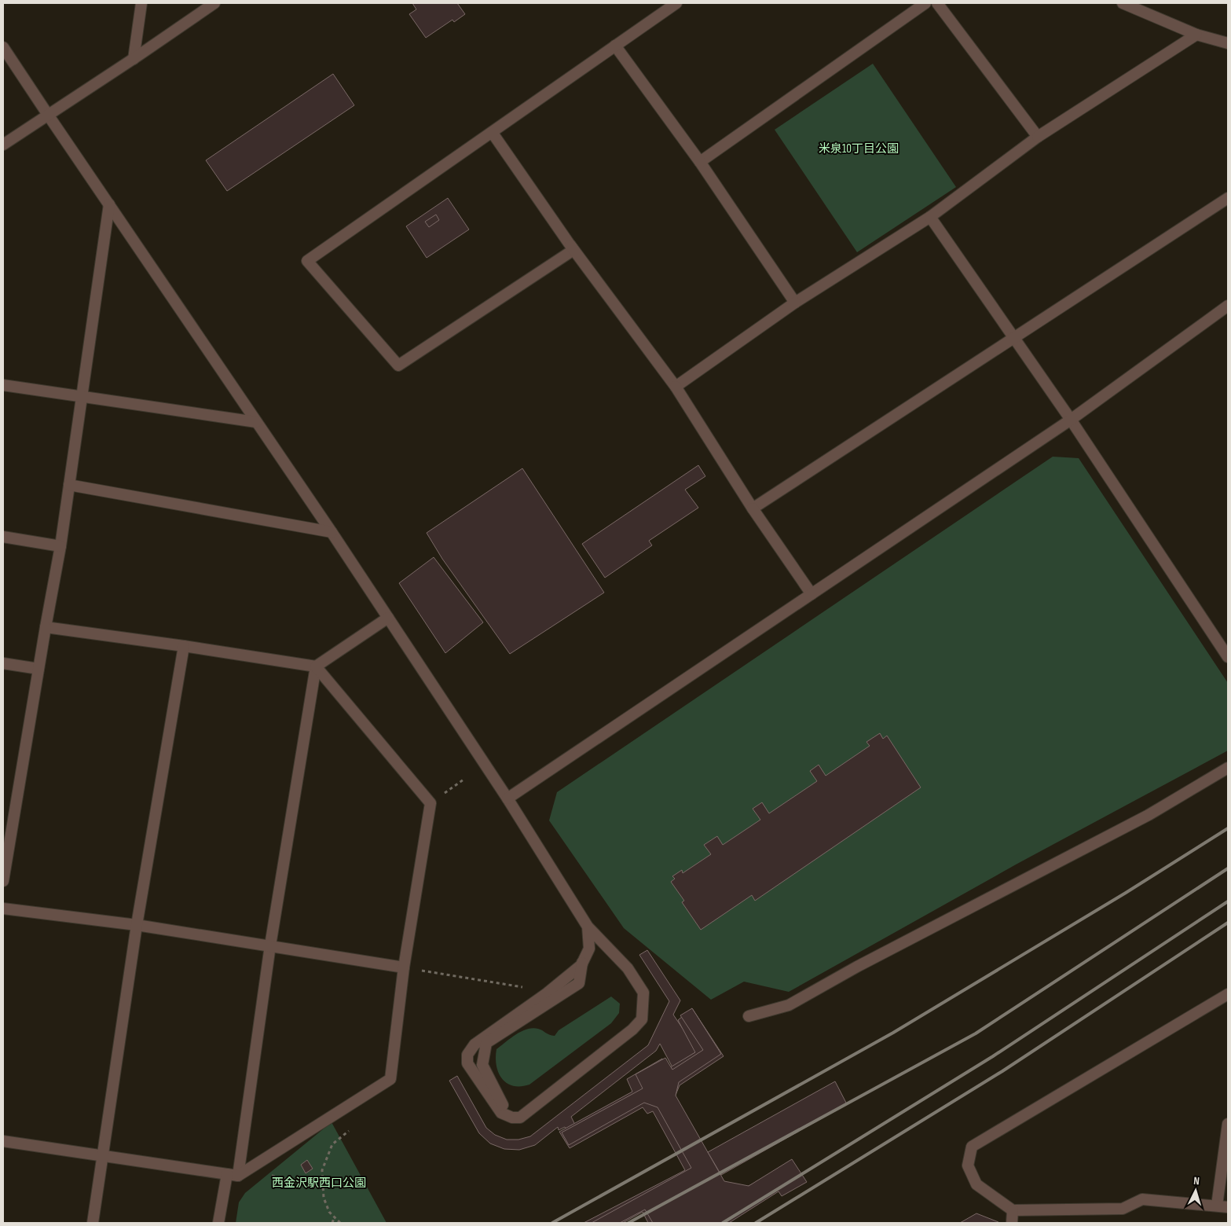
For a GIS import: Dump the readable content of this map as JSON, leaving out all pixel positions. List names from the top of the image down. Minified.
{"parks":["米泉10丁目公園","西金沢駅西口公園"],"north":"top"}
